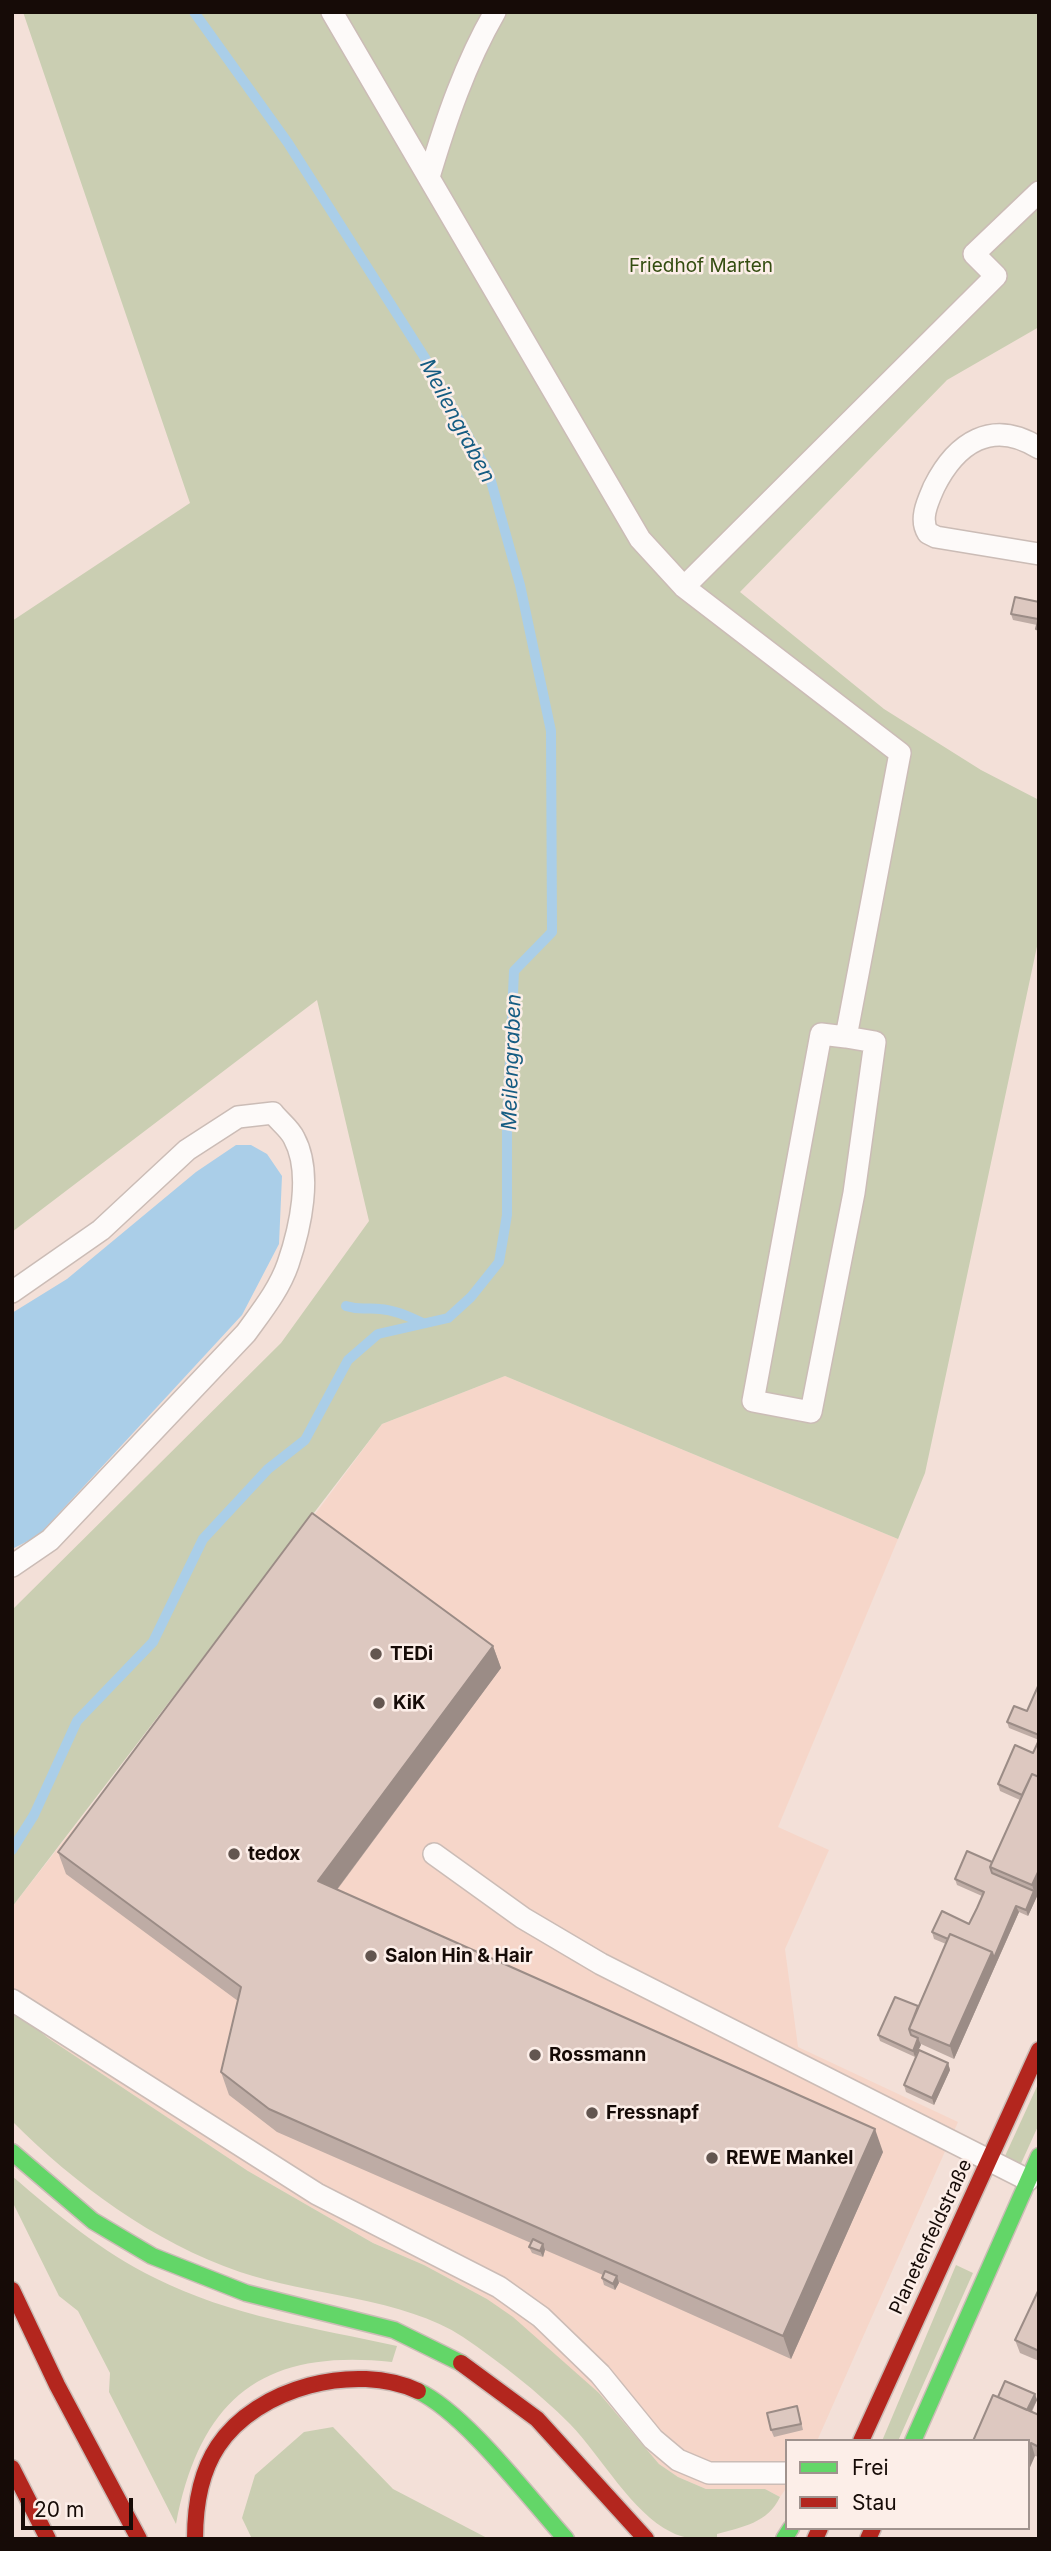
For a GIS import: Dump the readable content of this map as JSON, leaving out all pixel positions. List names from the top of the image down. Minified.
{"streets":{"main road":["Planetenfeldstraße"]},"water":["Meilengraben"],"parks":["Friedhof Marten"],"places":["TEDi","KiK","tedox","Salon Hin & Hair","Rossmann","Fressnapf","REWE Mankel"],"legend":["Frei","Stau"],"scale_bar":"20 m"}
